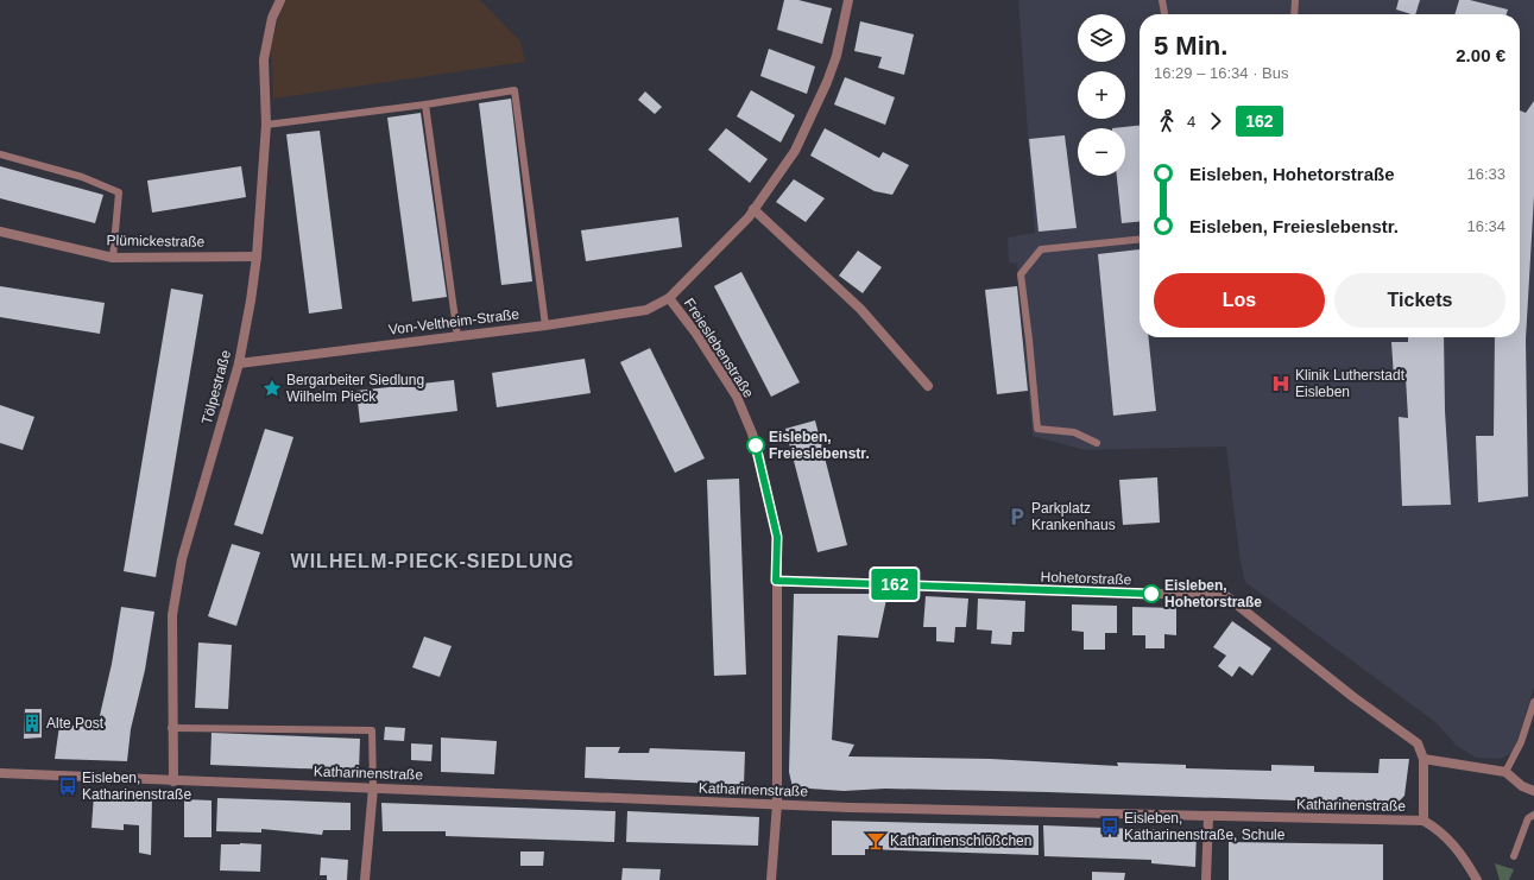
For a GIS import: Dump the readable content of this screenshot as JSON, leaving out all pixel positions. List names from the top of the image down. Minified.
{"streets":{"street":["Plümickestraße","Von-Veltheim-Straße","Freieslebenstraße","Tölpestraße","Hohetorstraße","Katharinenstraße"]},"crossings":[["Plümickestraße","Tölpestraße"],["Von-Veltheim-Straße","Freieslebenstraße"],["Von-Veltheim-Straße","Tölpestraße"],["Freieslebenstraße","Hohetorstraße"],["Freieslebenstraße","Katharinenstraße"],["Tölpestraße","Katharinenstraße"]],"districts":["WILHELM-PIECK-SIEDLUNG"],"places":{"hospital":["Klinik Lutherstadt Eisleben"],"place":["Bergarbeiter Siedlung Wilhelm Pieck"],"other":["Eisleben, Freieslebenstr.","Eisleben, Hohetorstraße"],"parking":["Parkplatz Krankenhaus"],"building":["Alte Post"],"bus stop":["Eisleben, Katharinenstraße","Eisleben, Katharinenstraße, Schule"],"bar":["Katharinenschlößchen"]},"lines":["bus line 162"],"page":{"on_map":"162","map_buttons":["+","−"],"heading":["5 Min.","16:29 – 16:34 · Bus","2.00 €"],"legs":["4","162"],"list":[{"name":"Eisleben, Hohetorstraße","value":"16:33"},{"name":"Eisleben, Freieslebenstr.","value":"16:34"}],"buttons":["Los","Tickets"]}}
